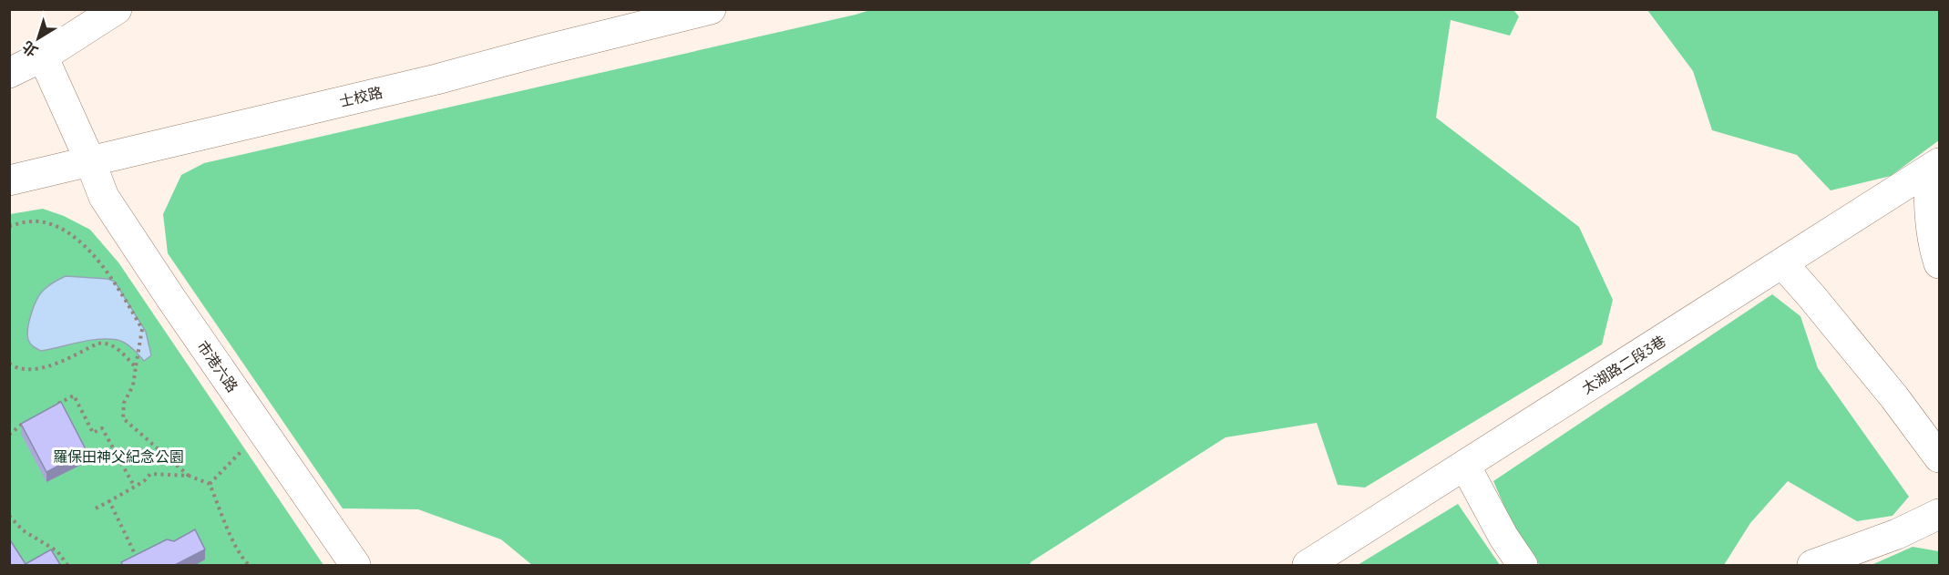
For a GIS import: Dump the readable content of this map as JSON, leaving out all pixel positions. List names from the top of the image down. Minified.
{"streets":{"street":["士校路","太湖路二段3巷","市港六路"]},"crossings":[["士校路","市港六路"]],"parks":["羅保田神父紀念公園"],"north":"bottom left"}
